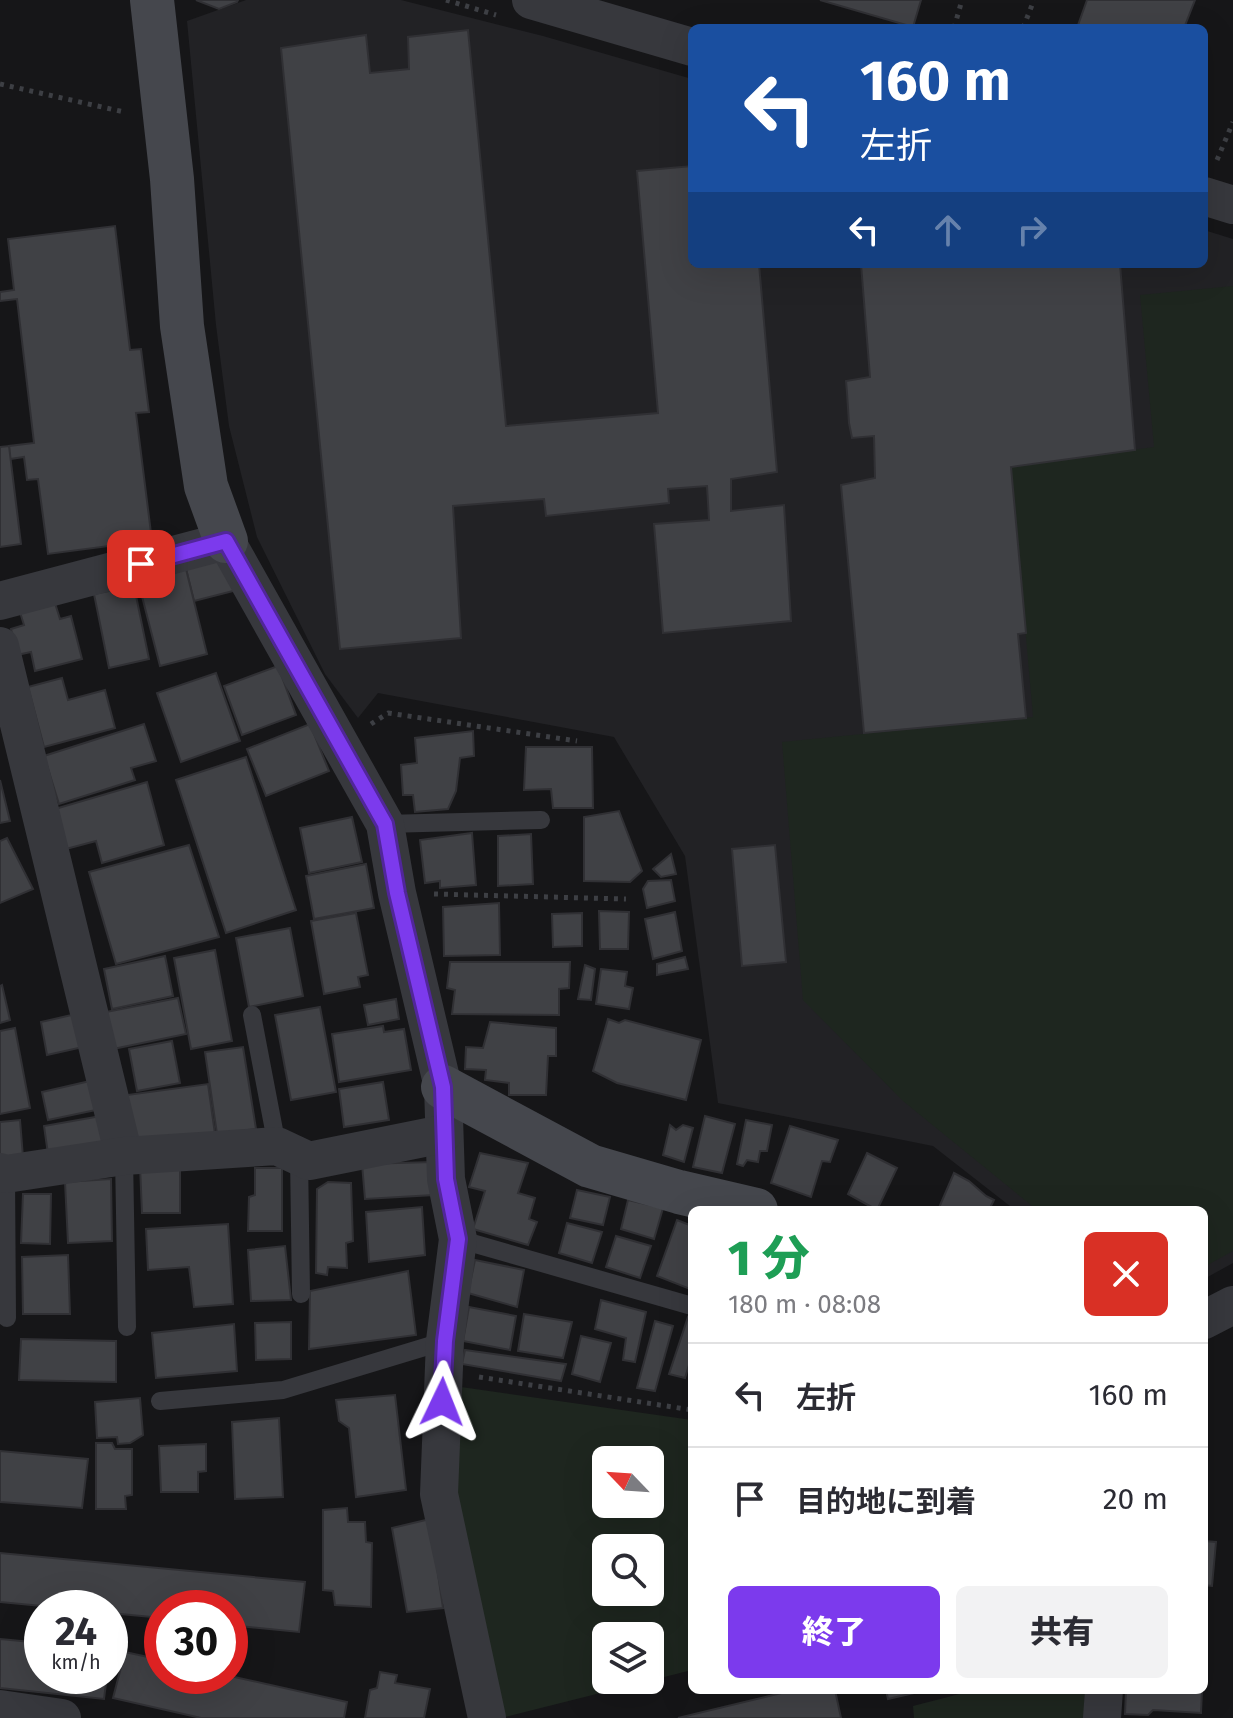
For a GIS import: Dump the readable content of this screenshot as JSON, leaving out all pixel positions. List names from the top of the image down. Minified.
{"north":"top left","page":{"turn":["160 m","左折"],"heading":["1 分","180 m · 08:08"],"list":[{"name":"左折","value":"160 m"},{"name":"目的地に到着","value":"20 m"}],"buttons":["終了","共有"],"speed":"24 km/h","limit":"30"}}
